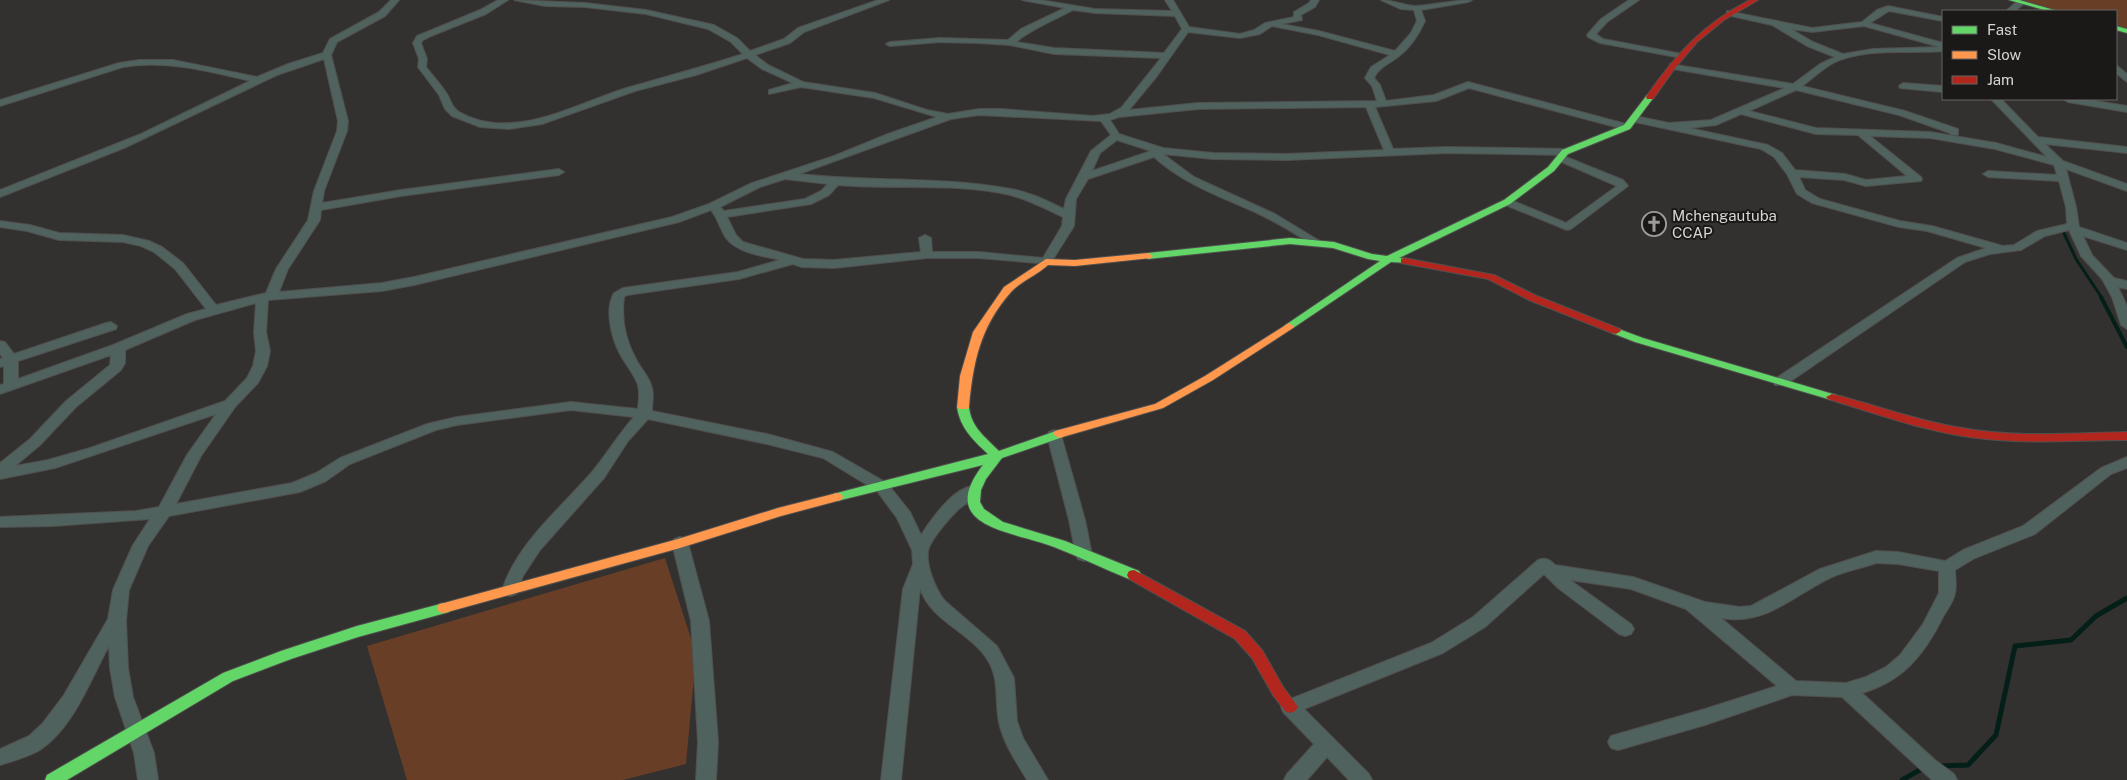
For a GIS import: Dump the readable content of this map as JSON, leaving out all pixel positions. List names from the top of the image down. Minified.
{"places":{"church":["Mchengautuba CCAP"]},"legend":["Fast","Slow","Jam"]}
